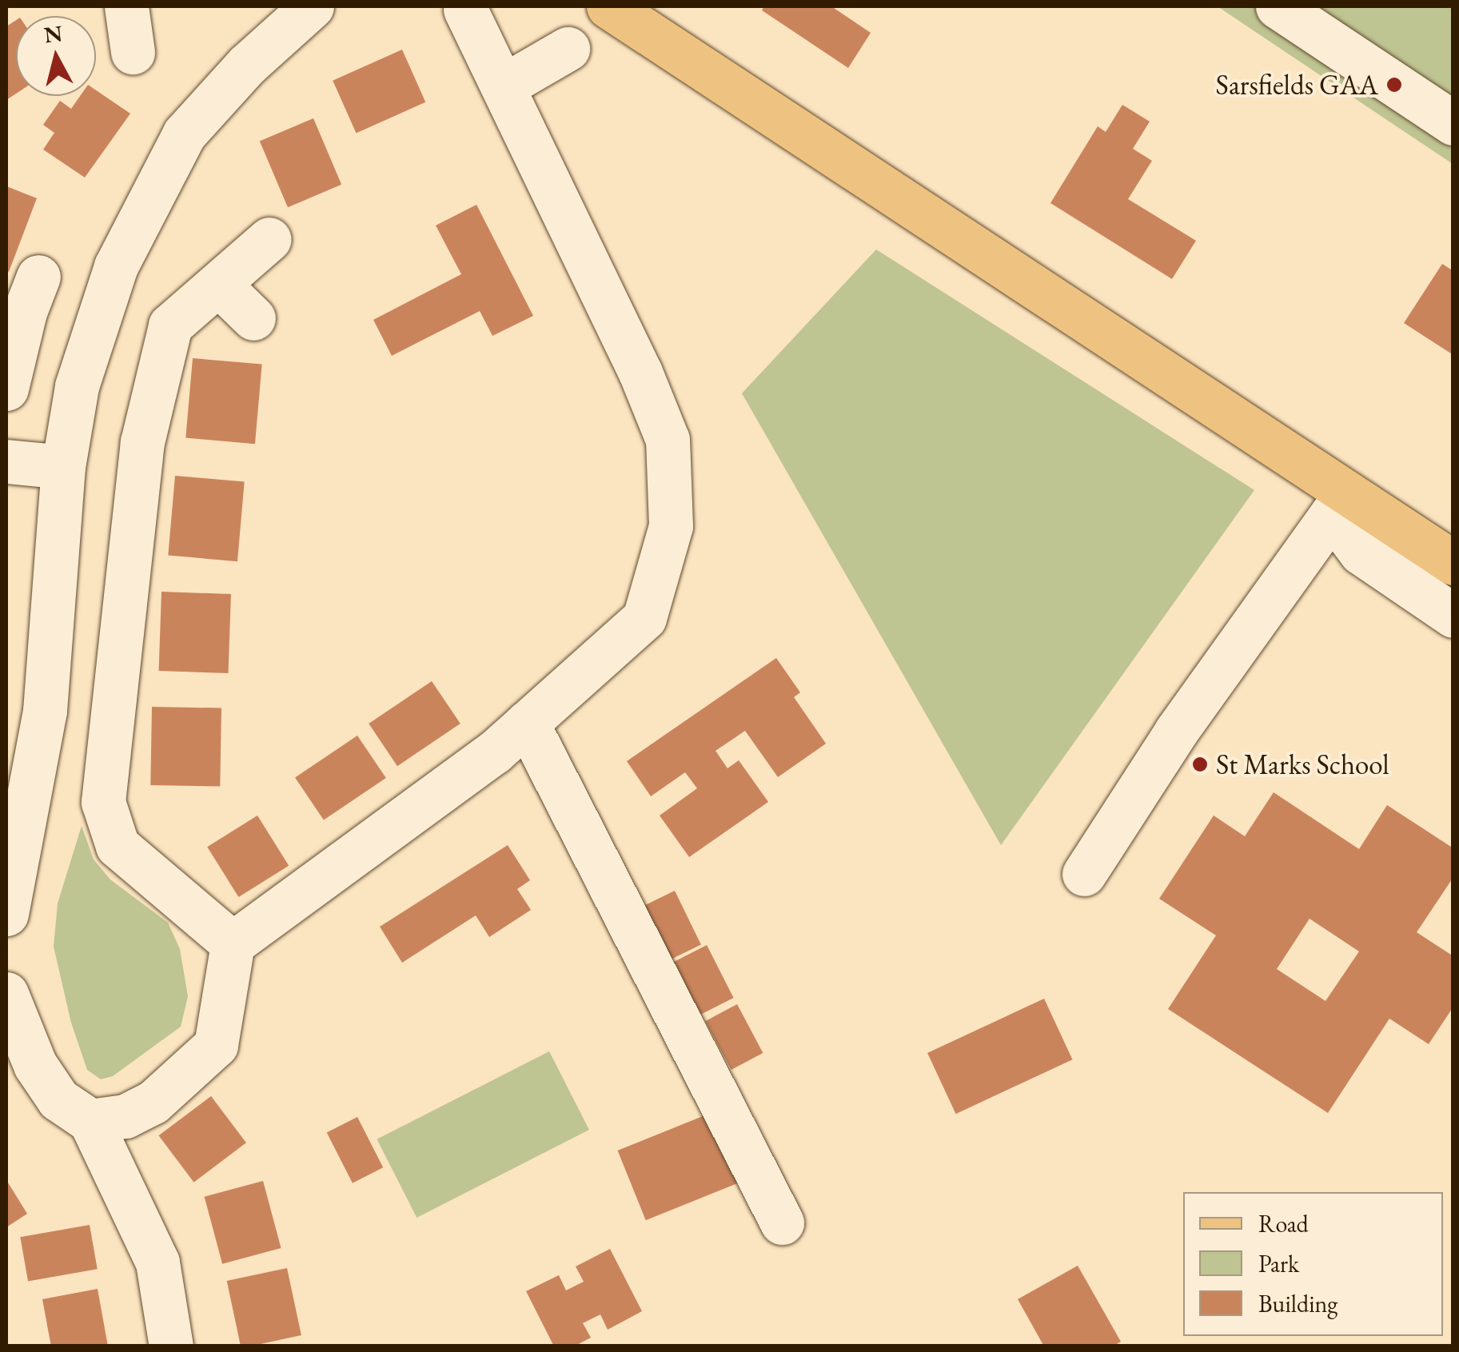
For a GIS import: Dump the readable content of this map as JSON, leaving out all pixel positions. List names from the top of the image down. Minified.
{"places":["Sarsfields GAA","St Marks School"],"legend":["Road","Park","Building"],"north":"top"}
